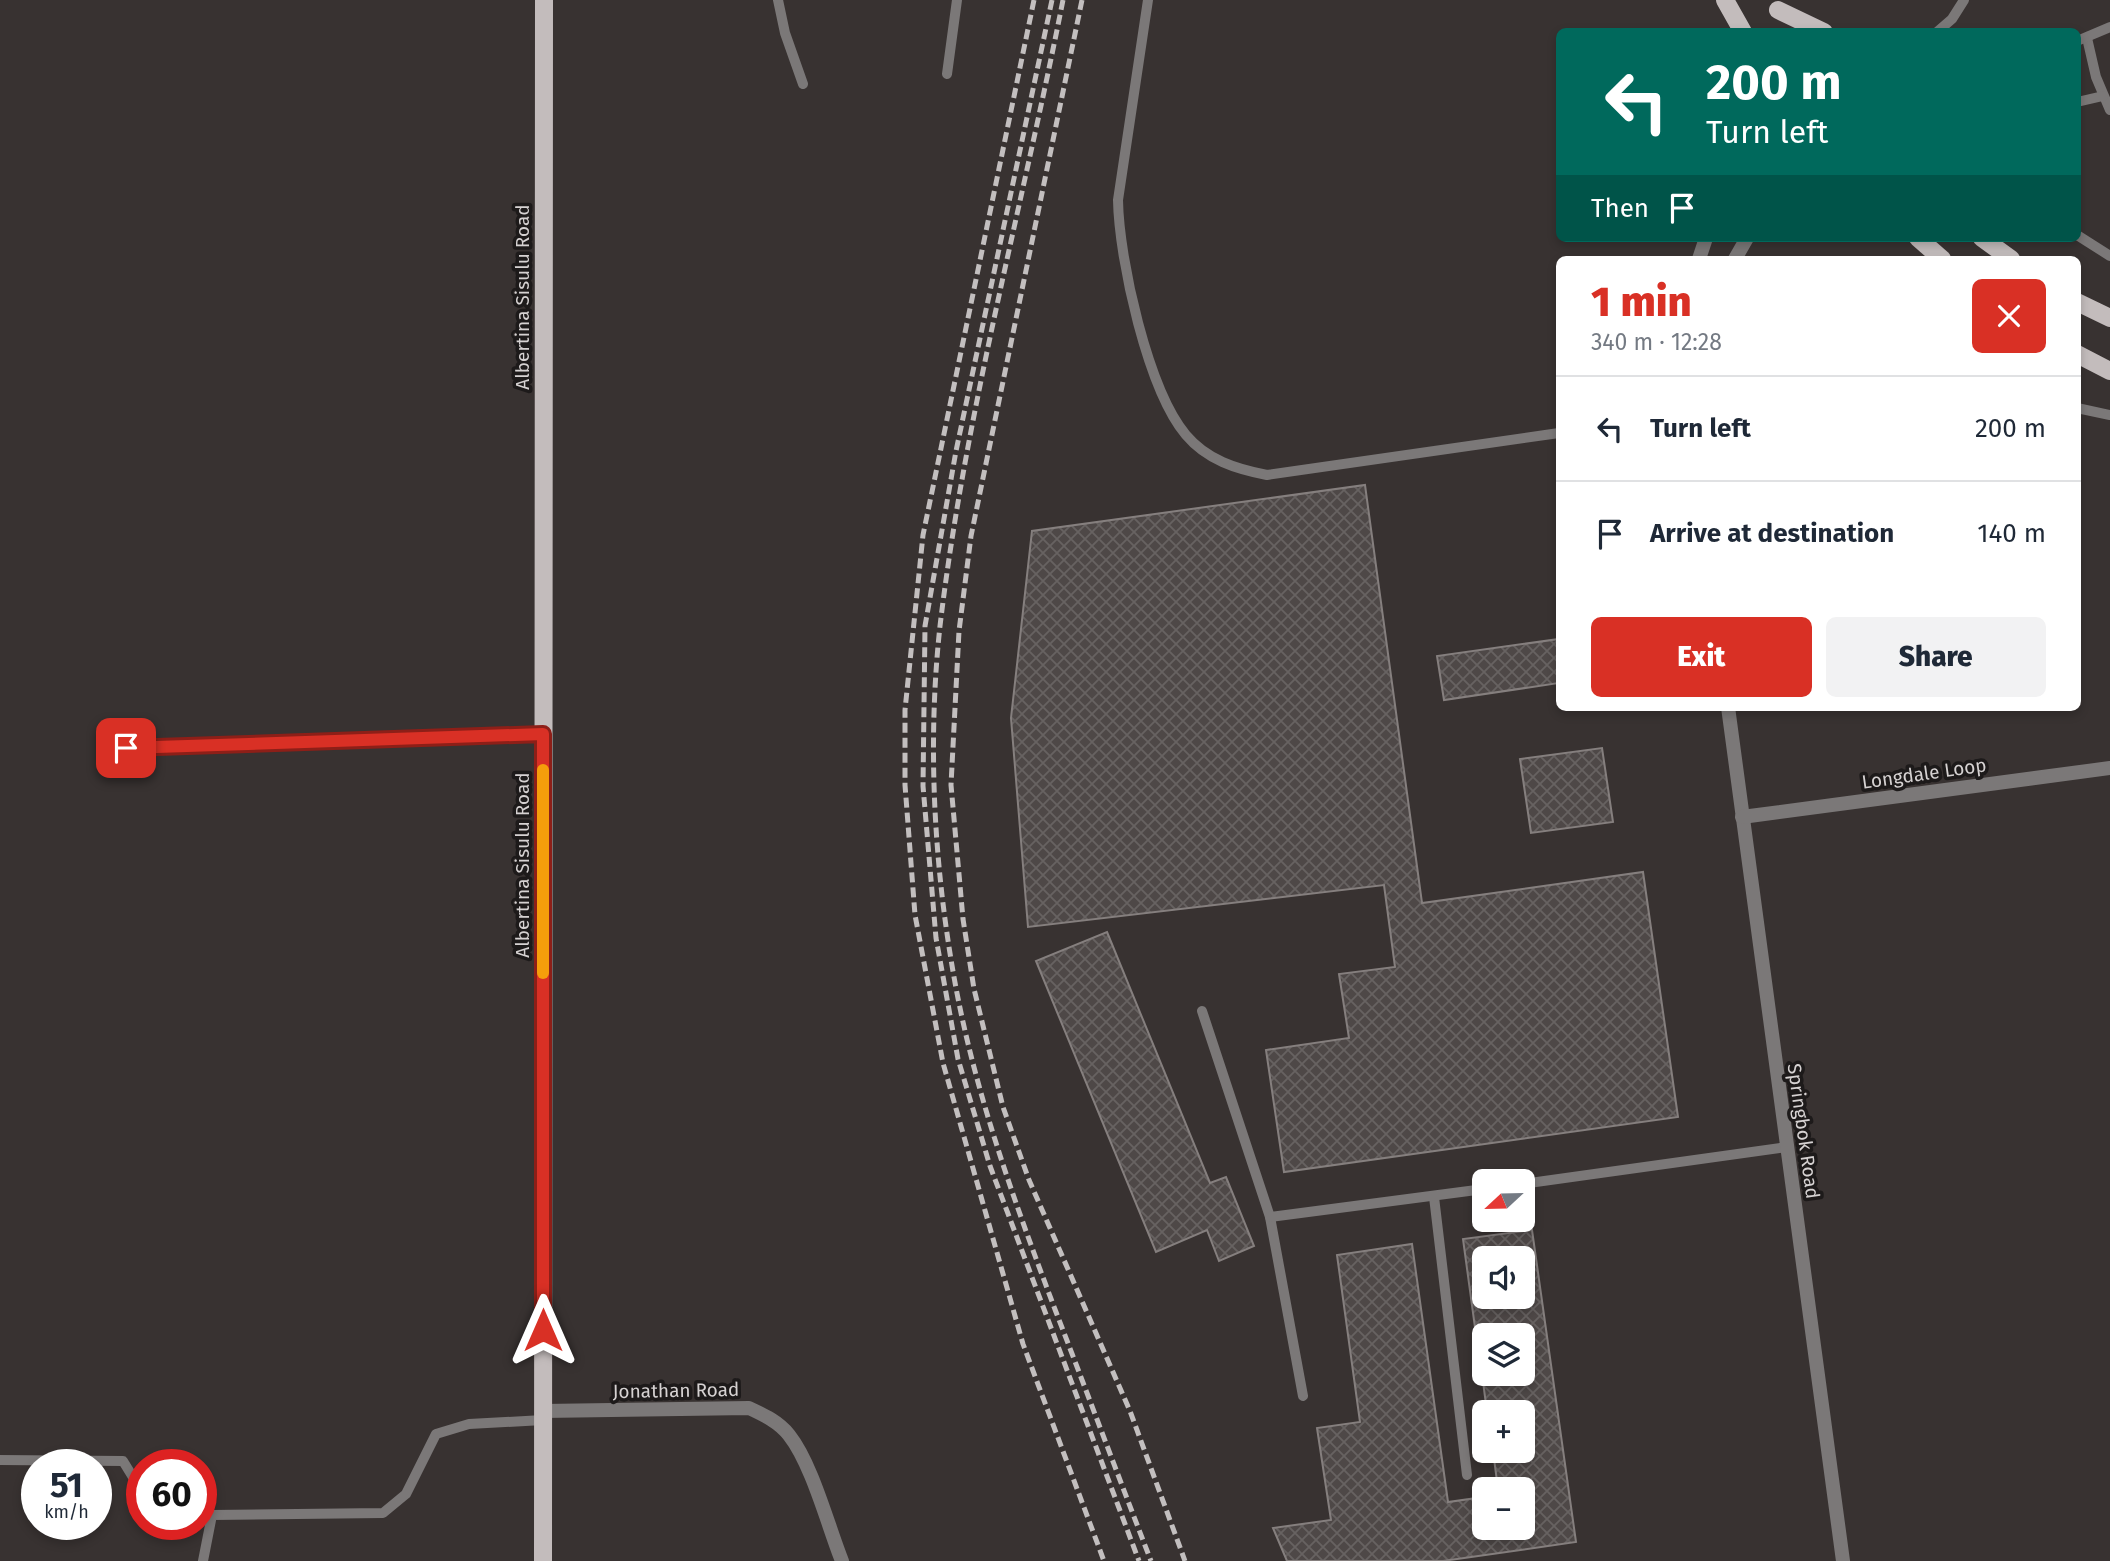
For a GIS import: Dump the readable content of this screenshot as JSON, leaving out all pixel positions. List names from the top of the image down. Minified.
{"streets":{"main road":["Albertina Sisulu Road"],"street":["Longdale Loop","Springbok Road","Jonathan Road"]},"crossings":[["Albertina Sisulu Road","Jonathan Road"],["Longdale Loop","Springbok Road"]],"north":"left","page":{"turn":["200 m","Turn left"],"then":"Then","heading":["1 min","340 m · 12:28"],"list":[{"name":"Turn left","value":"200 m"},{"name":"Arrive at destination","value":"140 m"}],"buttons":["Exit","Share"],"map_buttons":["+","−"],"speed":"51 km/h","limit":"60"}}
